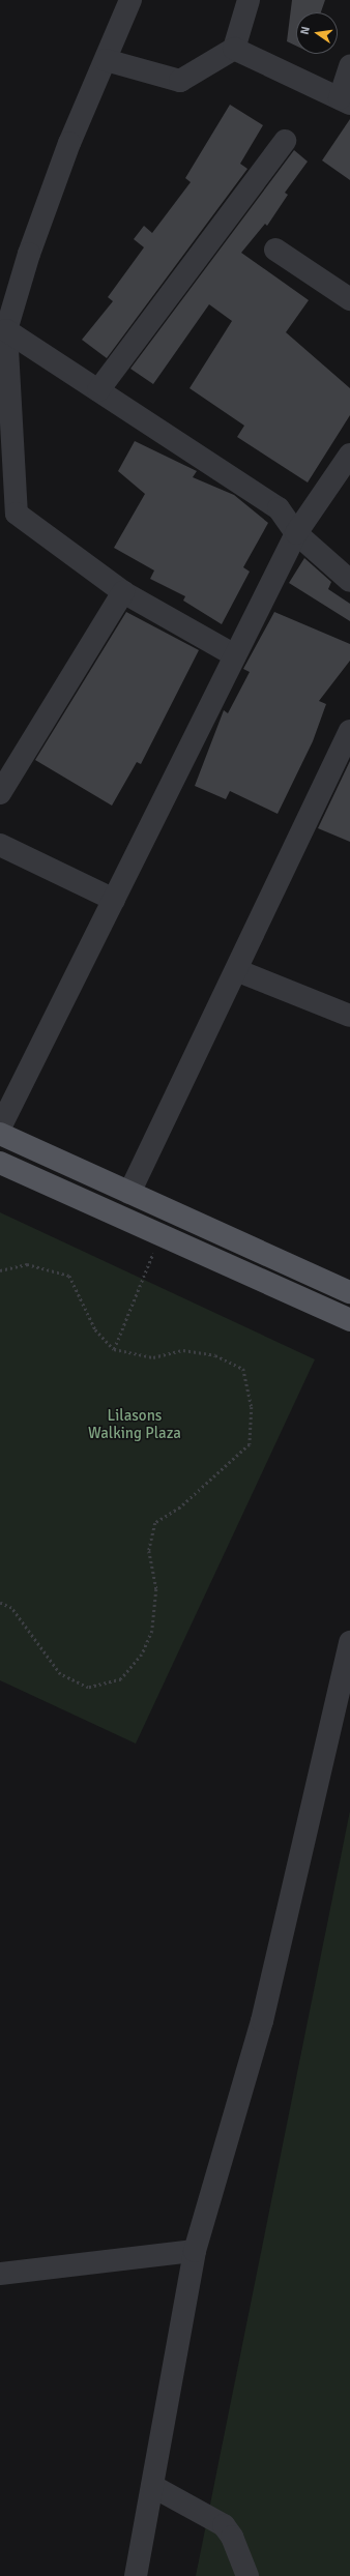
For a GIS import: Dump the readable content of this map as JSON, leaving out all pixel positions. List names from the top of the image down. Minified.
{"parks":["Lilasons Walking Plaza"],"north":"left"}
